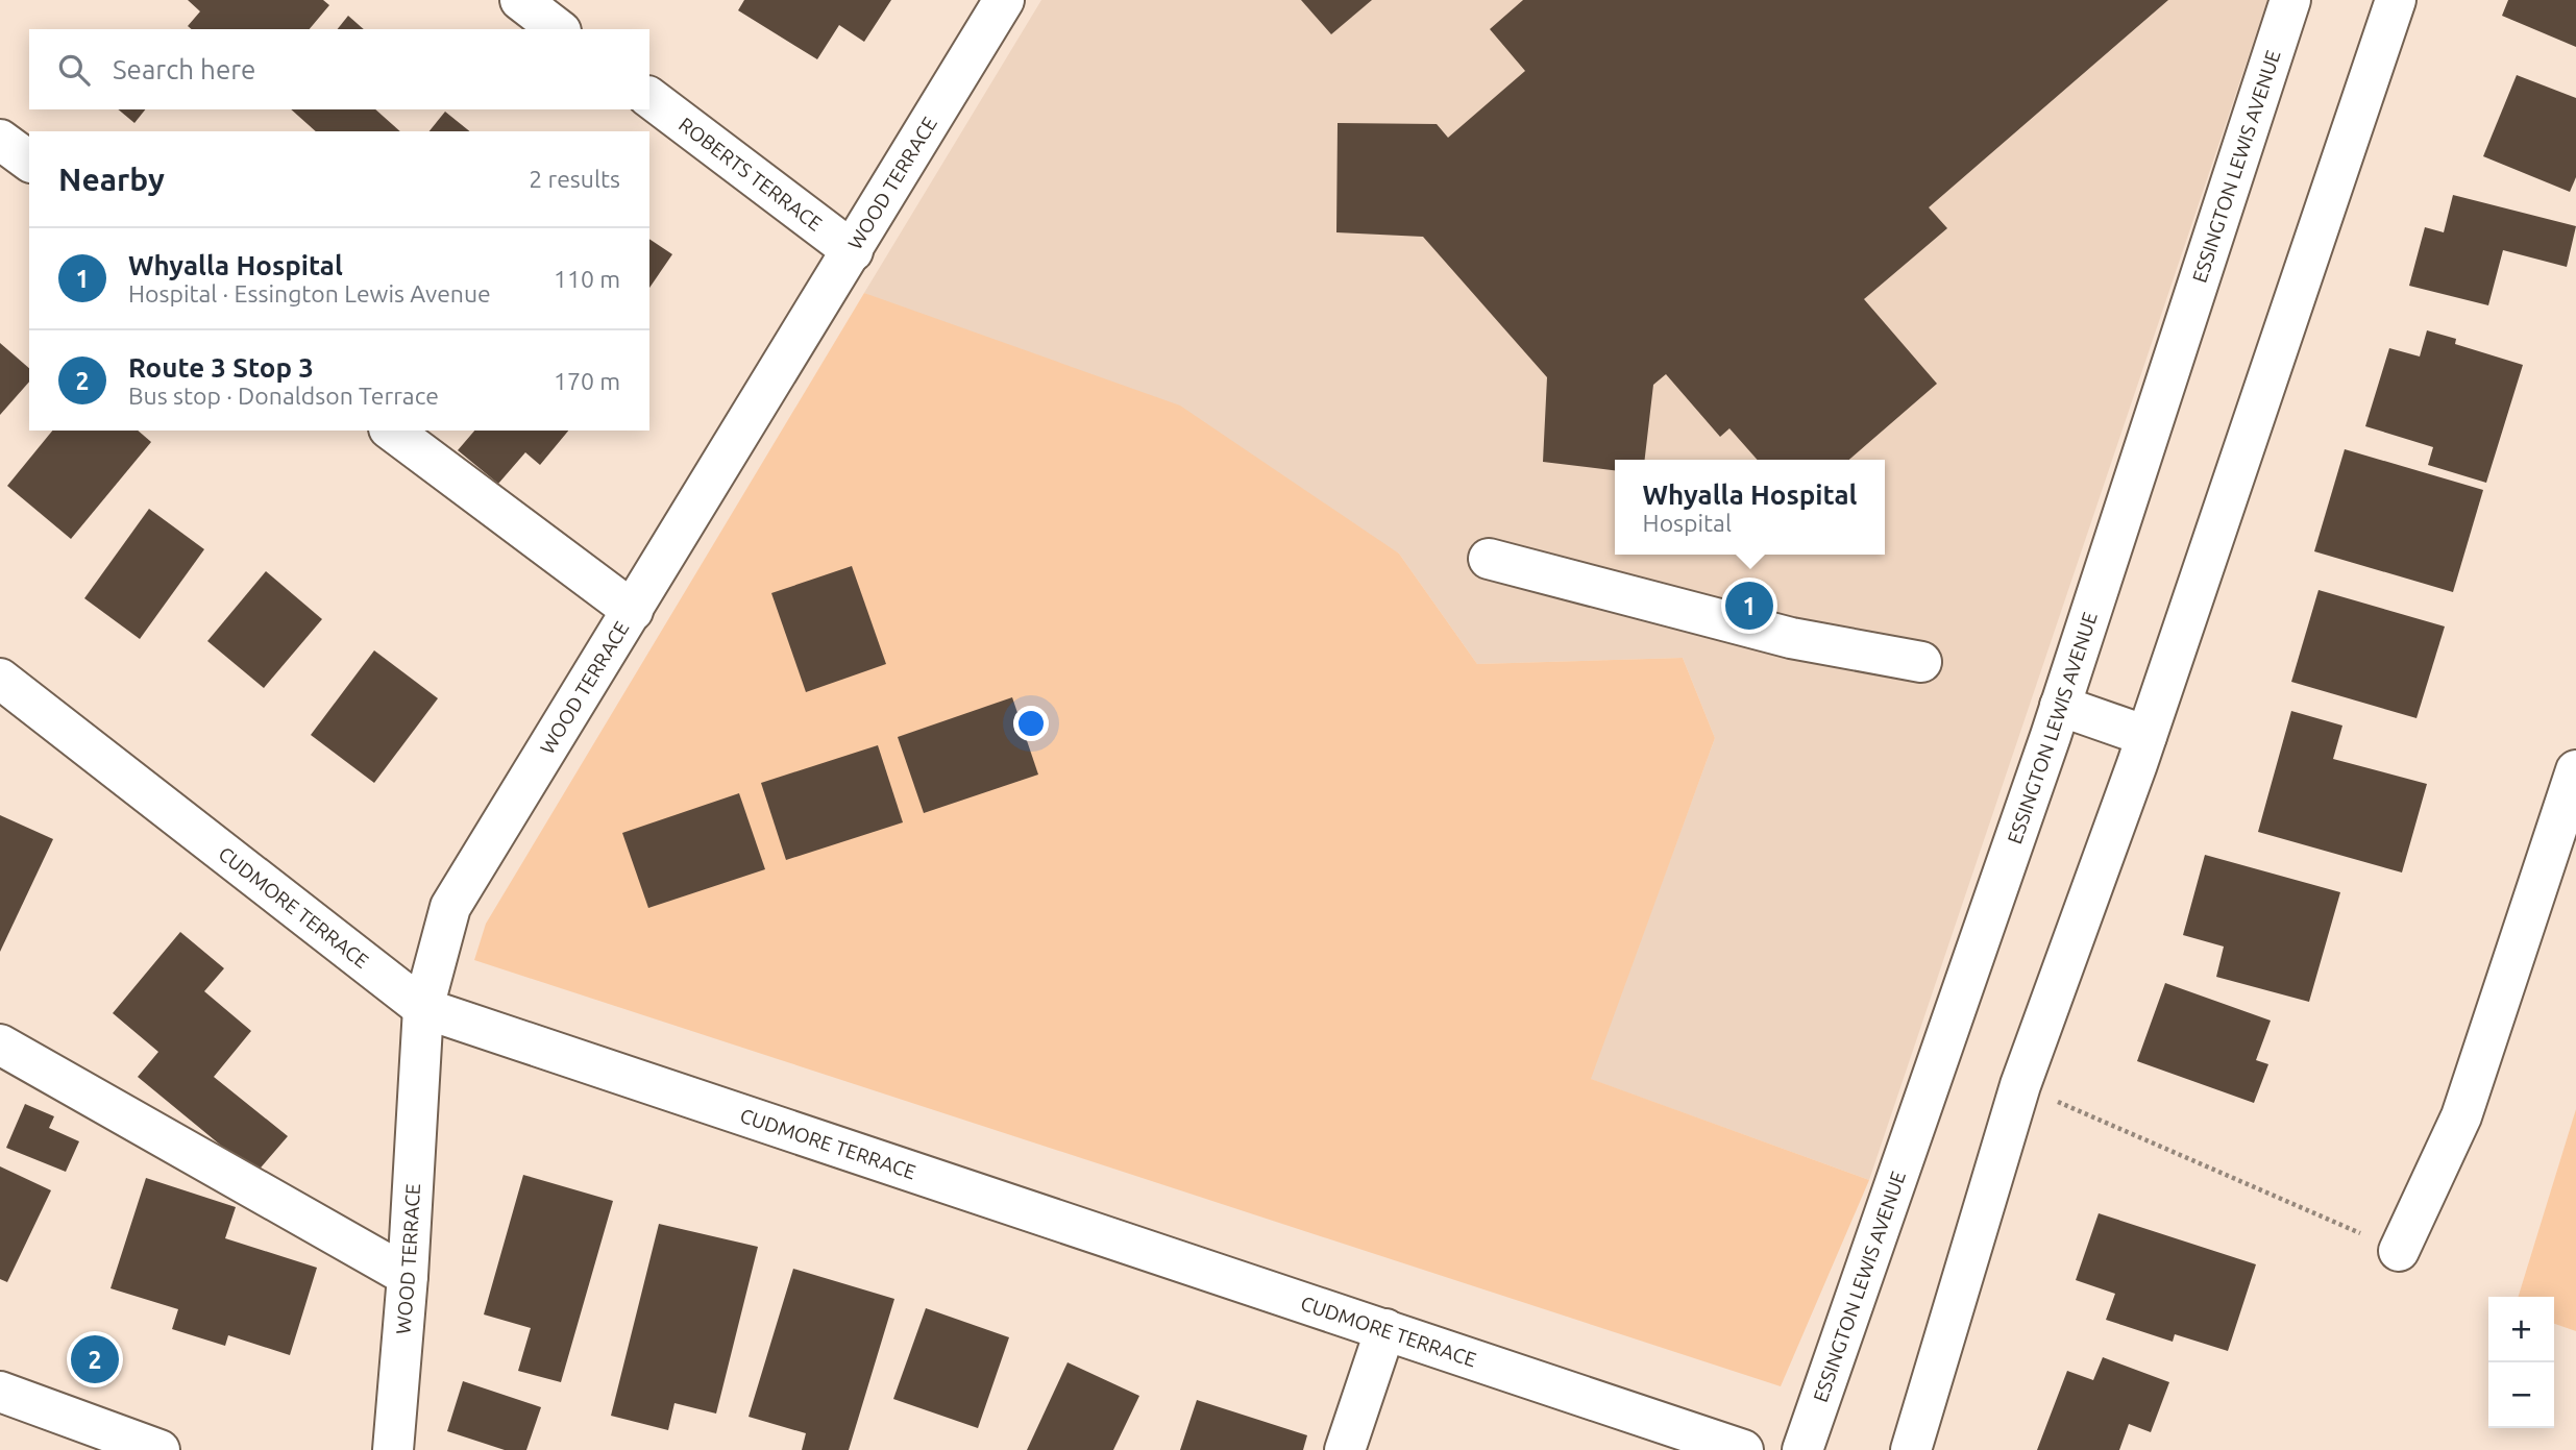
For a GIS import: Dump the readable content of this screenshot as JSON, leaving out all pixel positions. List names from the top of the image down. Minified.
{"streets":{"street":["ESSINGTON LEWIS AVENUE","ROBERTS TERRACE","WOOD TERRACE","CUDMORE TERRACE"]},"crossings":[["ROBERTS TERRACE","WOOD TERRACE"],["WOOD TERRACE","CUDMORE TERRACE"]],"page":{"search":"Search here","heading":["Nearby","2 results"],"list":[{"mark":"1","name":"Whyalla Hospital","note":"Hospital · Essington Lewis Avenue","value":"110 m"},{"mark":"2","name":"Route 3 Stop 3","note":"Bus stop · Donaldson Terrace","value":"170 m"}],"popup":["Whyalla Hospital","Hospital"],"pins":["1","2"],"map_buttons":["+","−"]}}
